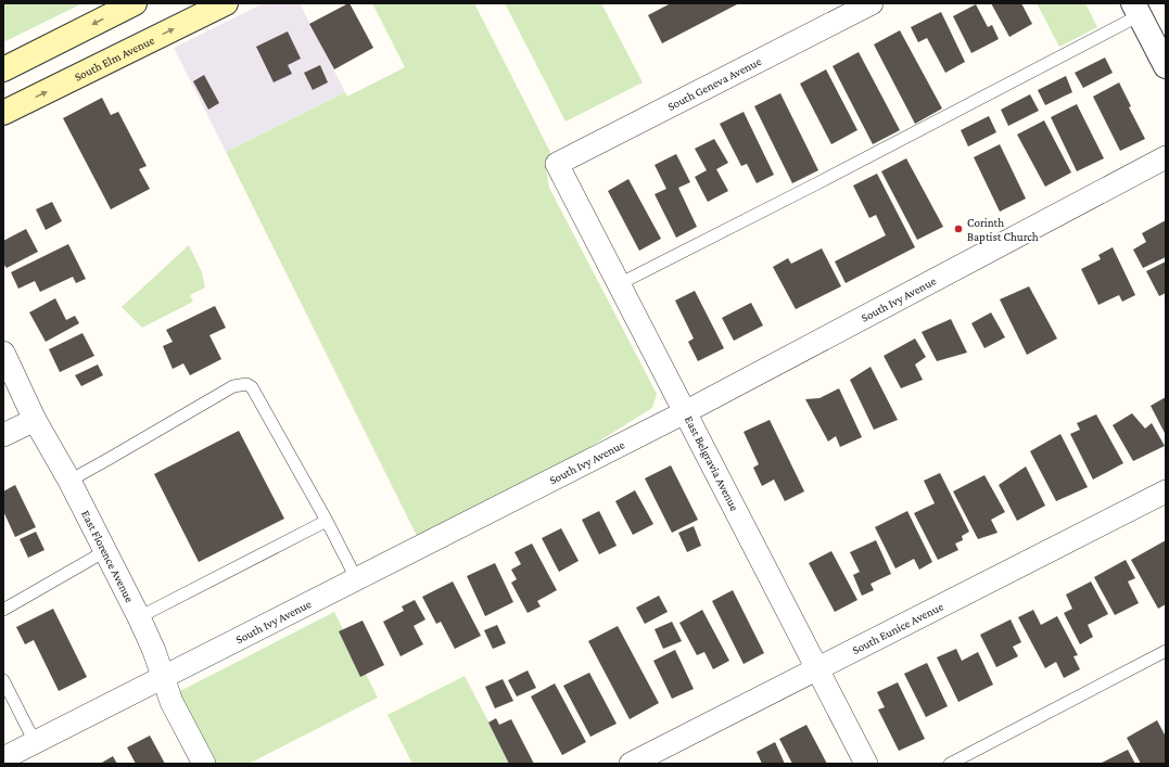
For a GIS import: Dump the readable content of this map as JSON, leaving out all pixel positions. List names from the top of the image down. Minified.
{"streets":{"main road":["South Elm Avenue"],"street":["South Geneva Avenue","South Ivy Avenue","East Belgravia Avenue","East Florence Avenue","South Eunice Avenue"]},"crossings":[["South Geneva Avenue","East Belgravia Avenue"],["South Ivy Avenue","East Belgravia Avenue"],["South Ivy Avenue","East Florence Avenue"],["East Belgravia Avenue","South Eunice Avenue"]],"places":["Corinth Baptist Church"]}
